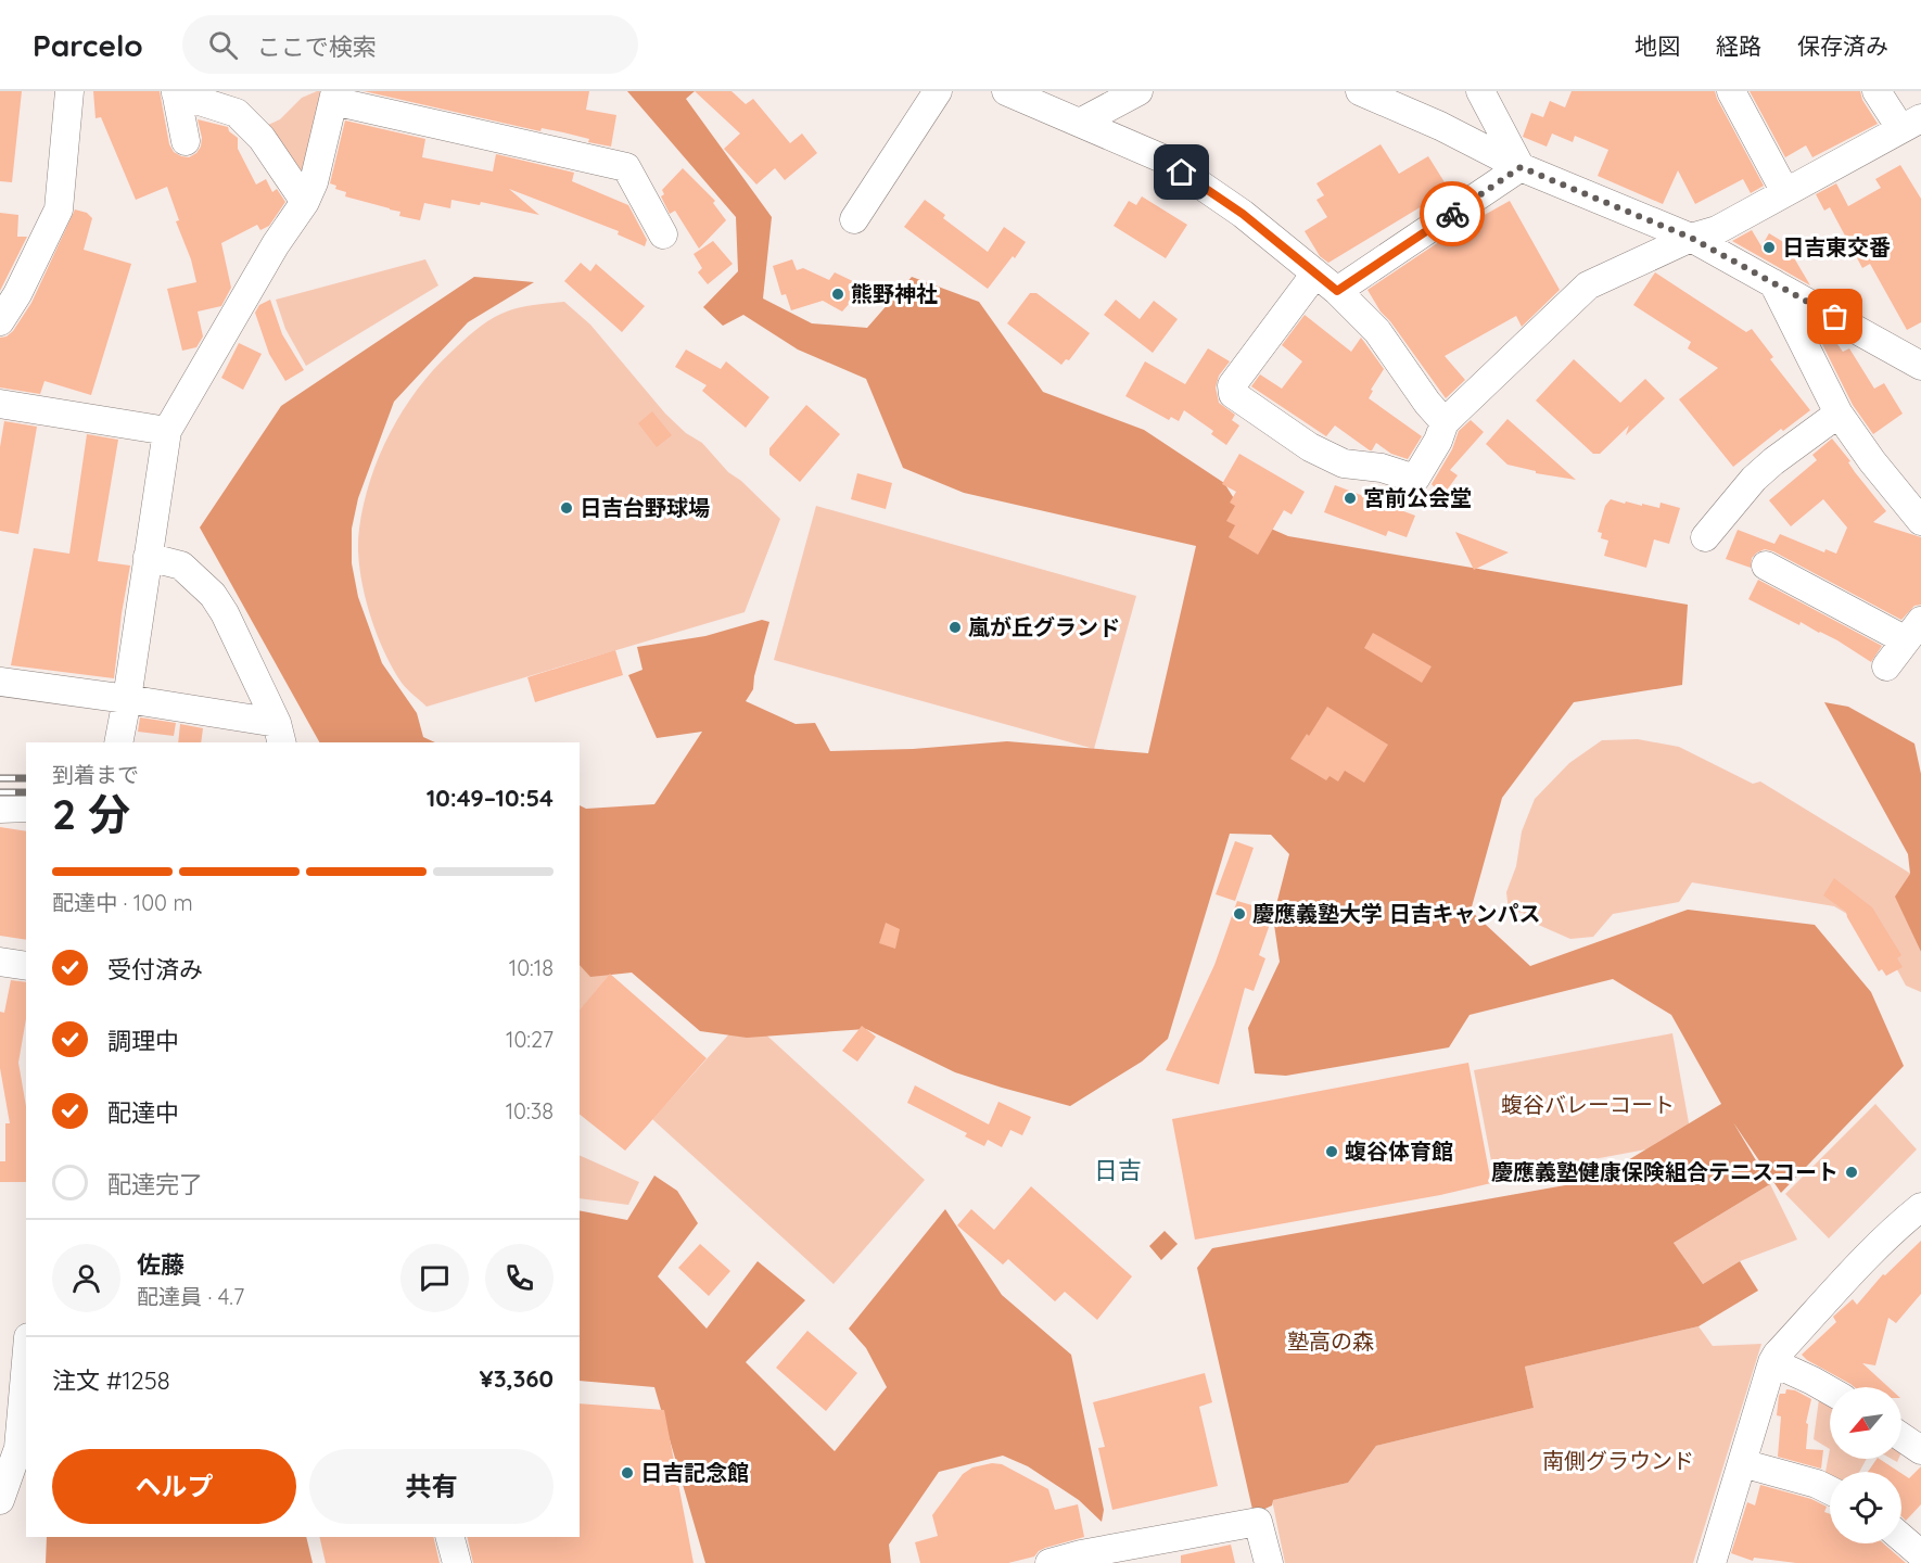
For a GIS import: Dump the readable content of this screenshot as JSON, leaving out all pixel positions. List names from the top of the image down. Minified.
{"districts":["日吉"],"parks":["蝮谷バレーコート","塾高の森","南側グラウンド"],"places":["日吉東交番","熊野神社","宮前公会堂","日吉台野球場","嵐が丘グランド","慶應義塾大学 日吉キャンパス","蝮谷体育館","慶應義塾健康保険組合テニスコート","日吉記念館"],"north":"bottom left","page":{"header":"Parcelo","search":"ここで検索","nav":["地図","経路","保存済み"],"heading":["2 分","到着まで","10:49–10:54"],"panel":["佐藤","配達員 · 4.7","注文 #1258","¥3,360"],"bar":"配達中 · 100 m","list":[["受付済み","10:18"],["調理中","10:27"],["配達中","10:38"],"配達完了"],"buttons":["ヘルプ","共有"]}}
